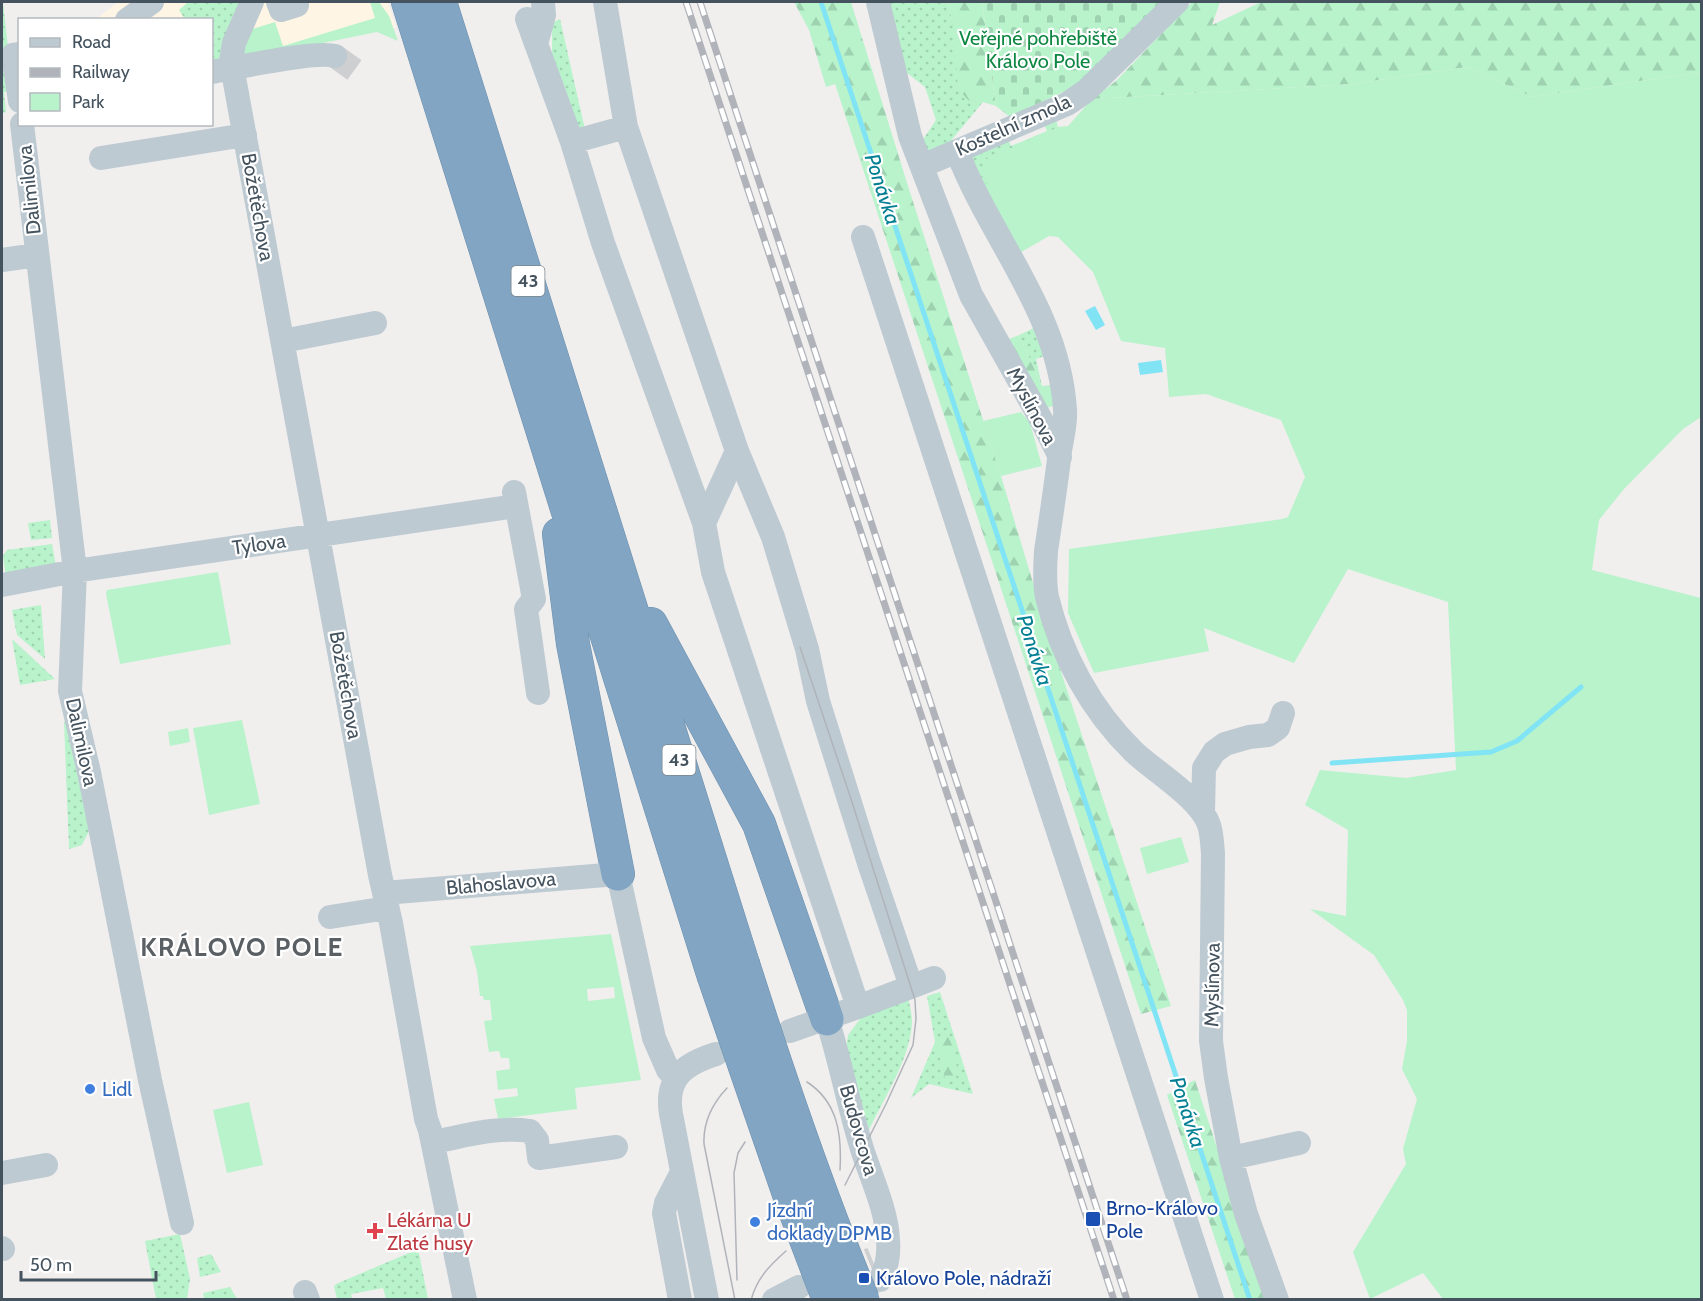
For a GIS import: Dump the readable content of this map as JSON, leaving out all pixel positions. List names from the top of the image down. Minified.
{"streets":{"highway":["43"],"street":["Kostelní zmola","Dalimilova","Božetěchova","Myslínova","Tylova","Blahoslavova","Budovcova"]},"crossings":[["Kostelní zmola","Myslínova"],["Dalimilova","Tylova"],["Božetěchova","Tylova"],["Božetěchova","Blahoslavova"],["43","Budovcova"]],"districts":["KRÁLOVO POLE"],"water":["Ponávka"],"parks":["Veřejné pohřebiště Královo Pole"],"places":{"other":["Lidl","Jízdní doklady DPMB"],"transit":["Brno-Královo Pole","Královo Pole, nádraží"],"health":["Lékárna U Zlaté husy"]},"legend":["Road","Railway","Park"],"scale_bar":"50 m"}
